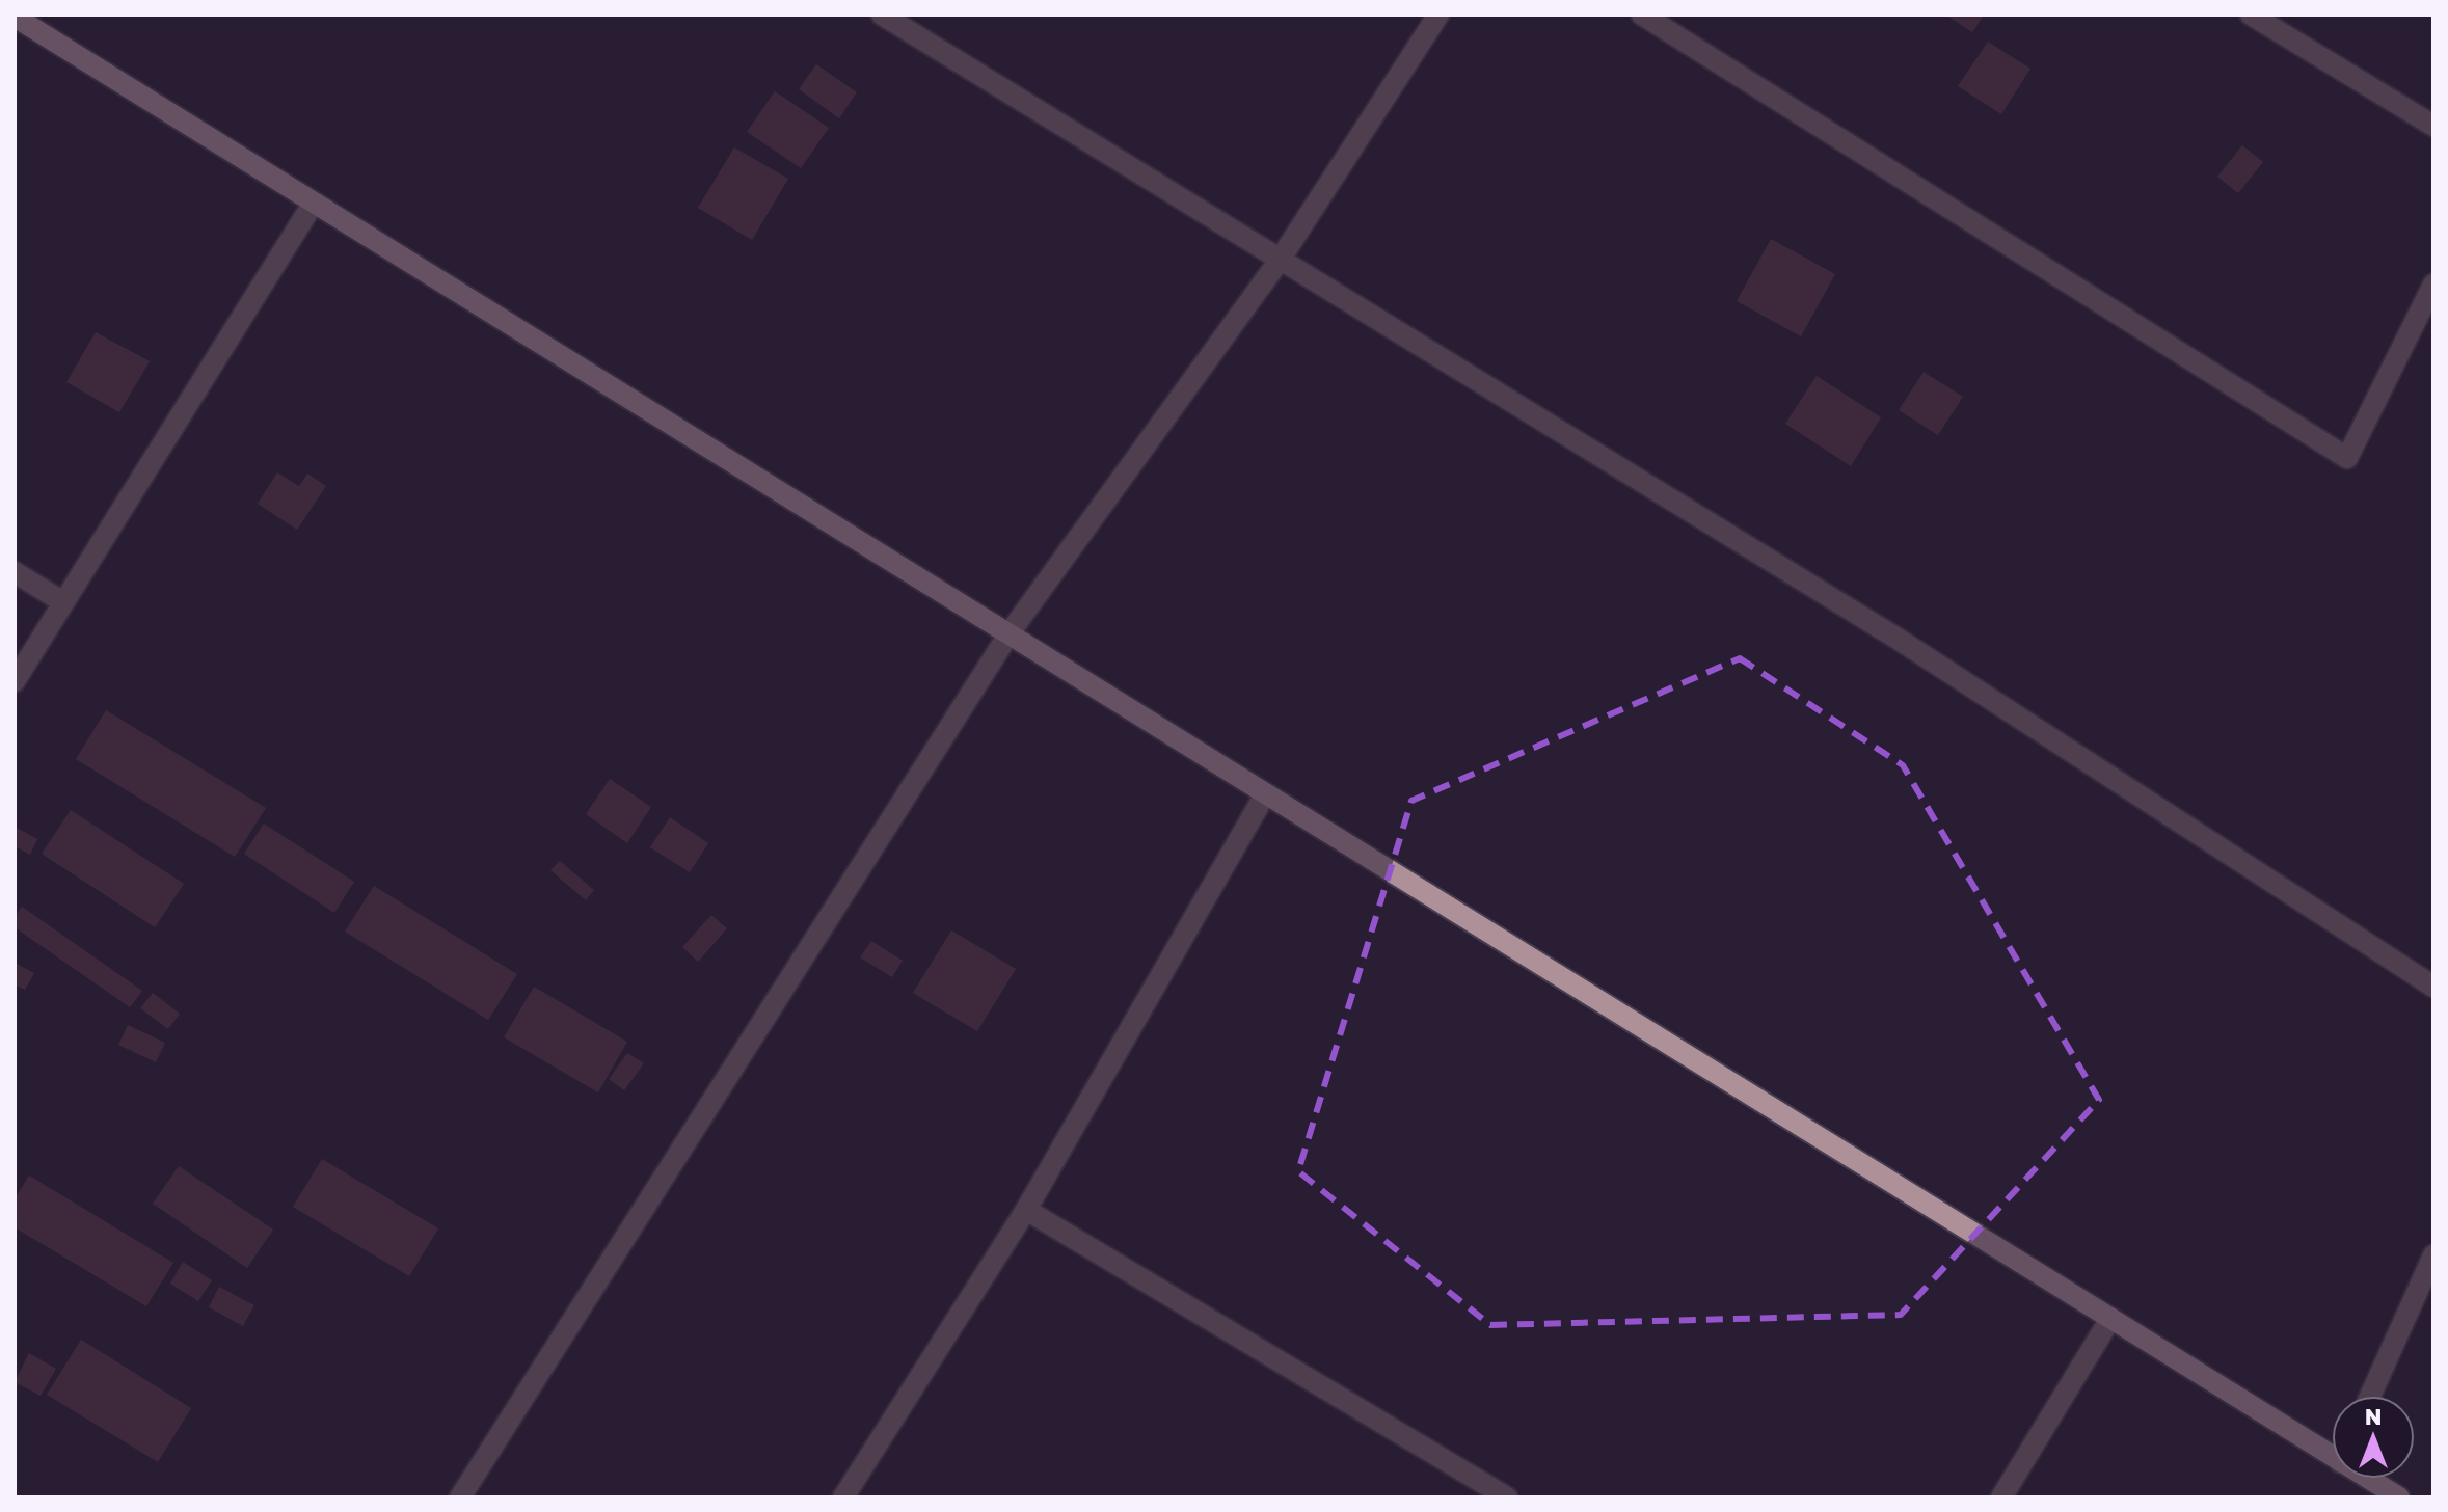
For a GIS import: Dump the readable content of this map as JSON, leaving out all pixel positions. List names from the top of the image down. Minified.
{"north":"top"}
